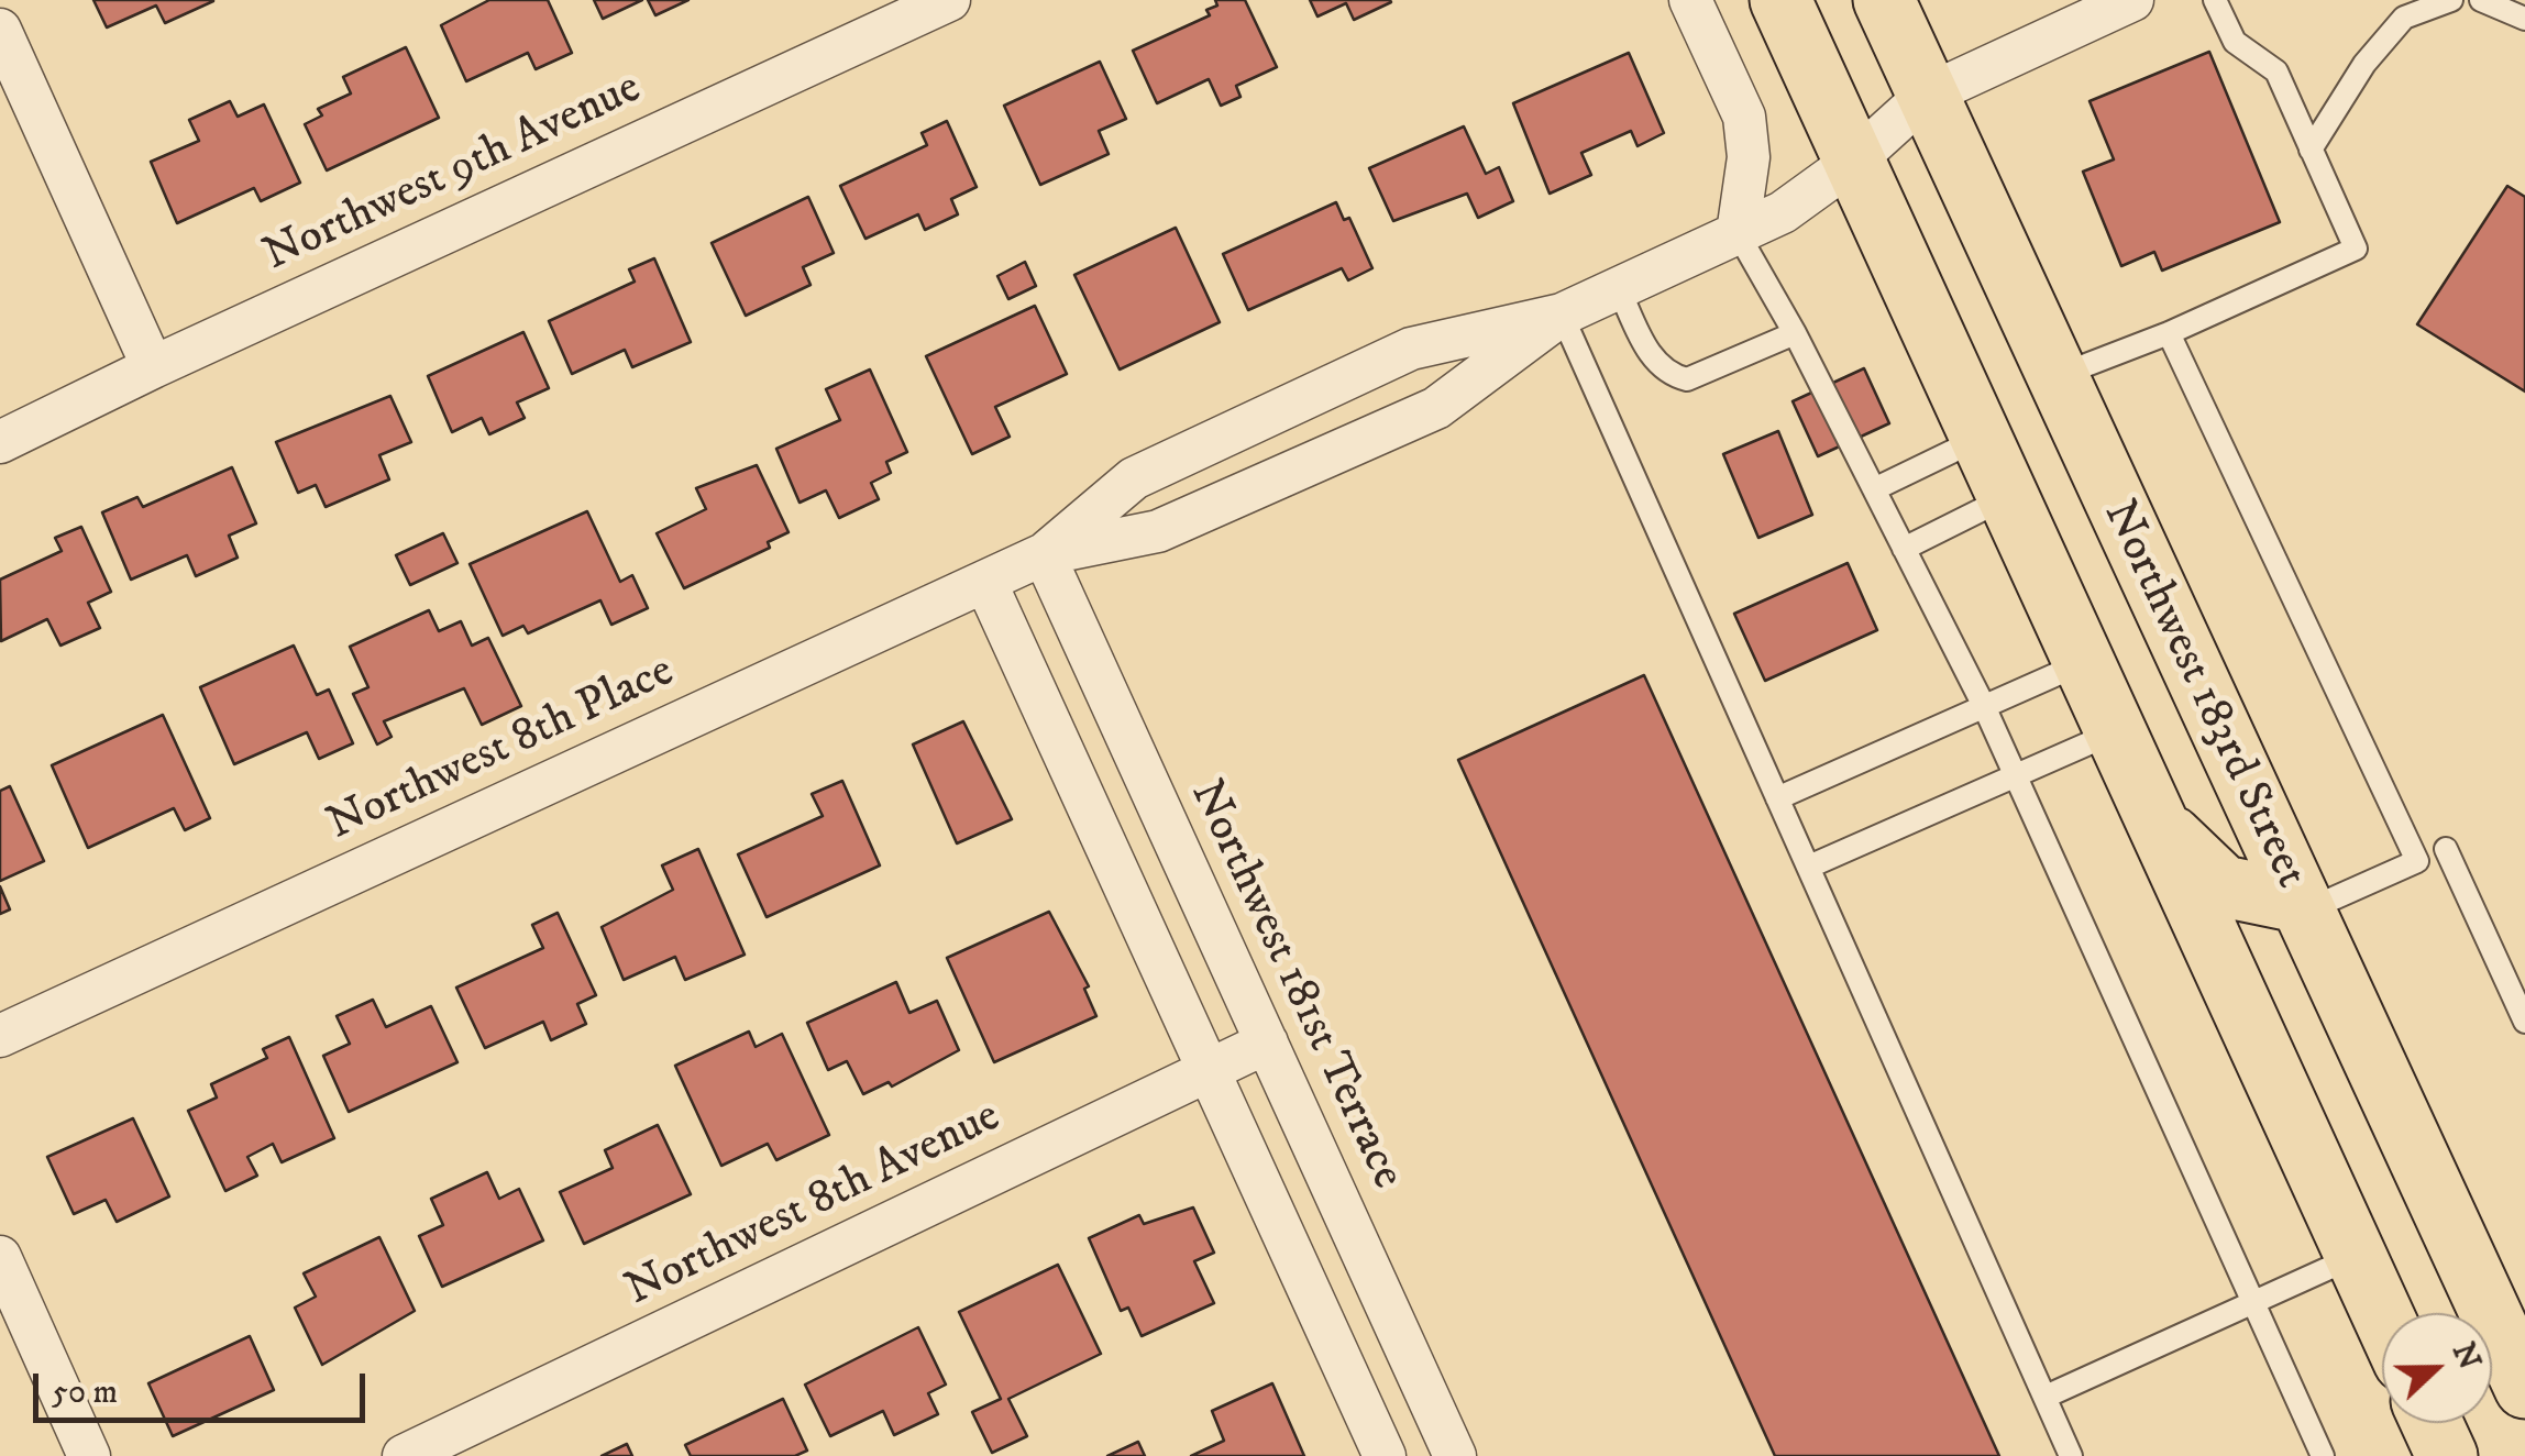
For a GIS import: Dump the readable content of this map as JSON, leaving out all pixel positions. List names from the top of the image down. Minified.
{"streets":{"main road":["Northwest 183rd Street"],"street":["Northwest 9th Avenue","Northwest 8th Place","Northwest 181st Terrace","Northwest 8th Avenue"]},"crossings":[["Northwest 183rd Street","Northwest 8th Place"],["Northwest 8th Place","Northwest 181st Terrace"],["Northwest 181st Terrace","Northwest 8th Avenue"]],"scale_bar":"50 m","north":"right"}
